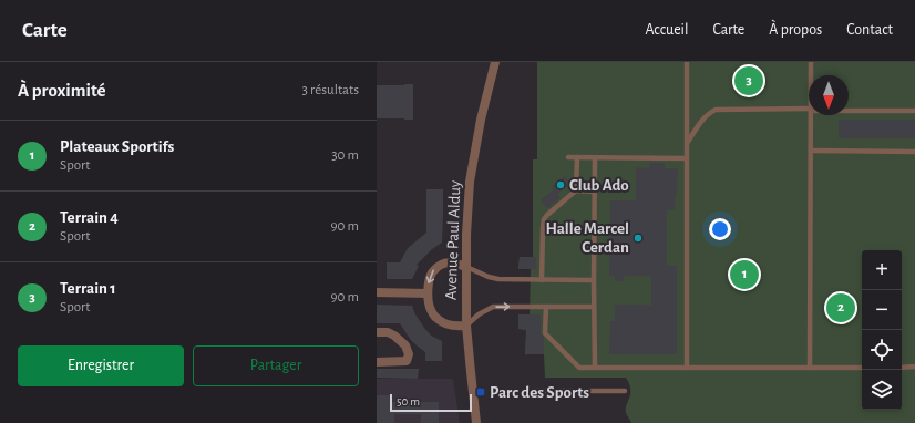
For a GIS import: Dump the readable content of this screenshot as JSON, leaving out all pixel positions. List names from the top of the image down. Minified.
{"streets":{"street":["Avenue Paul Alduy"]},"places":{"other":["Club Ado","Halle Marcel Cerdan"],"transit":["Parc des Sports"]},"scale_bar":"50 m","north":"bottom","page":{"header":"Carte","nav":["Accueil","Carte","À propos","Contact"],"heading":["À proximité","3 résultats"],"pins":["3","1","2"],"list":[{"mark":"1","name":"Plateaux Sportifs","note":"Sport","value":"30 m"},{"mark":"2","name":"Terrain 4","note":"Sport","value":"90 m"},{"mark":"3","name":"Terrain 1","note":"Sport","value":"90 m"}],"map_buttons":["+","−"],"buttons":["Enregistrer","Partager"],"scale":"50 m"}}
